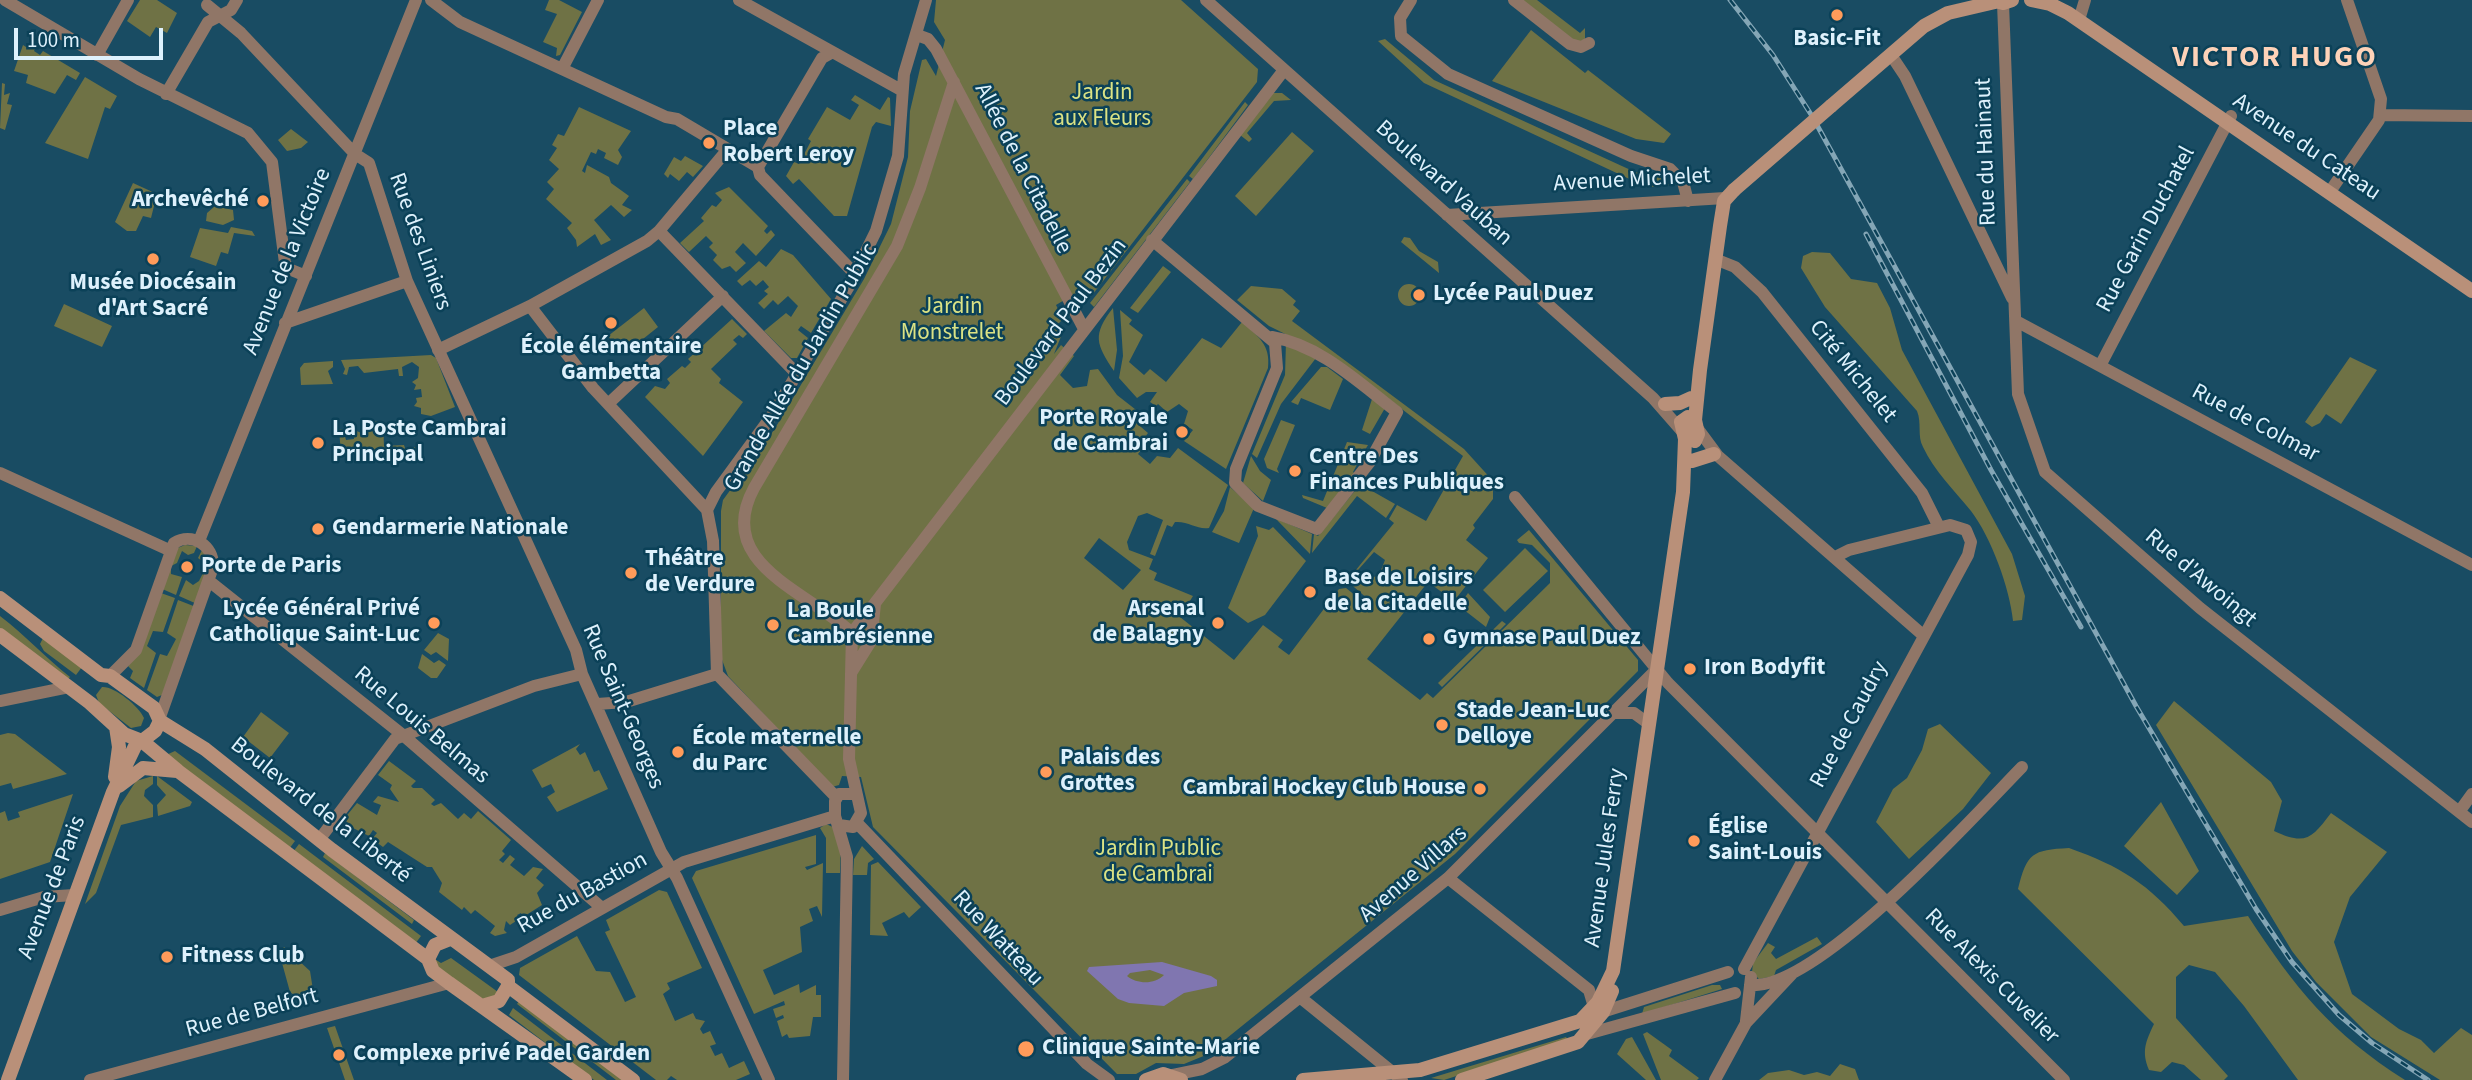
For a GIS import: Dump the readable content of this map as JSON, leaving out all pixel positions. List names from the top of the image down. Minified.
{"streets":{"main road":["Avenue du Cateau","Avenue Michelet","Boulevard de la Liberté","Avenue Jules Ferry","Avenue de Paris"],"street":["Rue du Hainaut","Allée de la Citadelle","Boulevard Vauban","Rue Garin Duchatel","Rue des Liniers","Avenue de la Victoire","Boulevard Paul Bezin","Grande Allée du Jardin Public","Cité Michelet","Rue de Colmar","Rue d'Awoingt","Rue Saint-Georges","Rue de Caudry","Rue Louis Belmas","Avenue Villars","Rue du Bastion","Rue Watteau","Rue Alexis Cuvelier","Rue de Belfort"]},"crossings":[["Avenue du Cateau","Rue Garin Duchatel"],["Rue du Hainaut","Avenue Michelet"],["Rue du Hainaut","Rue d'Awoingt"],["Allée de la Citadelle","Boulevard Paul Bezin"],["Allée de la Citadelle","Grande Allée du Jardin Public"],["Avenue Michelet","Boulevard Vauban"],["Avenue Michelet","Avenue Jules Ferry"],["Boulevard Vauban","Boulevard Paul Bezin"],["Boulevard Vauban","Rue de Caudry"],["Boulevard Vauban","Avenue Jules Ferry"],["Rue Garin Duchatel","Rue de Colmar"],["Rue des Liniers","Avenue de la Victoire"],["Rue des Liniers","Rue Saint-Georges"],["Boulevard Paul Bezin","Grande Allée du Jardin Public"],["Boulevard Paul Bezin","Rue du Bastion"],["Boulevard Paul Bezin","Rue Watteau"],["Cité Michelet","Rue de Caudry"],["Cité Michelet","Avenue Jules Ferry"],["Rue de Colmar","Rue d'Awoingt"],["Rue Saint-Georges","Rue du Bastion"],["Rue de Caudry","Rue Alexis Cuvelier"],["Rue Louis Belmas","Rue du Bastion"],["Boulevard de la Liberté","Rue du Bastion"],["Avenue Jules Ferry","Avenue Villars"],["Avenue Jules Ferry","Rue Alexis Cuvelier"],["Avenue Villars","Rue Alexis Cuvelier"]],"districts":["VICTOR HUGO"],"parks":["Jardin aux Fleurs","Jardin Monstrelet","Jardin Public de Cambrai"],"places":["Basic-Fit","Place Robert Leroy","Archevêché","Musée Diocésain d'Art Sacré","Lycée Paul Duez","École élémentaire Gambetta","Porte Royale de Cambrai","La Poste Cambrai Principal","Centre Des Finances Publiques","Gendarmerie Nationale","Porte de Paris","Théâtre de Verdure","Base de Loisirs de la Citadelle","Lycée Général Privé Catholique Saint-Luc","Arsenal de Balagny","La Boule Cambrésienne","Gymnase Paul Duez","Iron Bodyfit","Stade Jean-Luc Delloye","École maternelle du Parc","Palais des Grottes","Cambrai Hockey Club House","Église Saint-Louis","Fitness Club","Clinique Sainte-Marie","Complexe privé Padel Garden"],"scale_bar":"100 m"}
